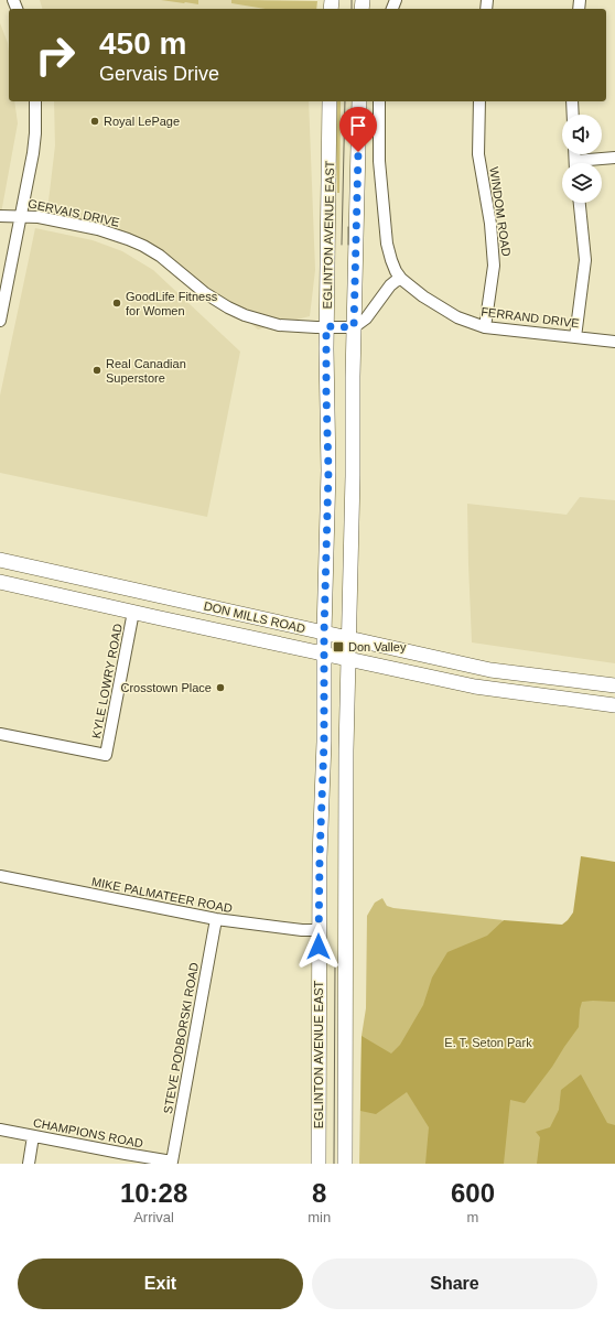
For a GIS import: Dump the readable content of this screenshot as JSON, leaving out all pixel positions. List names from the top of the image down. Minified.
{"streets":{"main road":["EGLINTON AVENUE EAST","DON MILLS ROAD"],"street":["WINDOM ROAD","GERVAIS DRIVE","FERRAND DRIVE","KYLE LOWRY ROAD","MIKE PALMATEER ROAD","STEVE PODBORSKI ROAD","CHAMPIONS ROAD"]},"crossings":[["WINDOM ROAD","FERRAND DRIVE"],["GERVAIS DRIVE","EGLINTON AVENUE EAST"],["EGLINTON AVENUE EAST","DON MILLS ROAD"],["EGLINTON AVENUE EAST","MIKE PALMATEER ROAD"],["DON MILLS ROAD","KYLE LOWRY ROAD"],["MIKE PALMATEER ROAD","STEVE PODBORSKI ROAD"],["STEVE PODBORSKI ROAD","CHAMPIONS ROAD"]],"parks":["E. T. Seton Park"],"places":{"other":["Royal LePage","GoodLife Fitness for Women","Real Canadian Superstore","Crosstown Place"],"transit":["Don Valley"]},"page":{"turn":["450 m","Gervais Drive"],"eta":["10:28","Arrival","8","min","600","m"],"buttons":["Exit","Share"]}}
